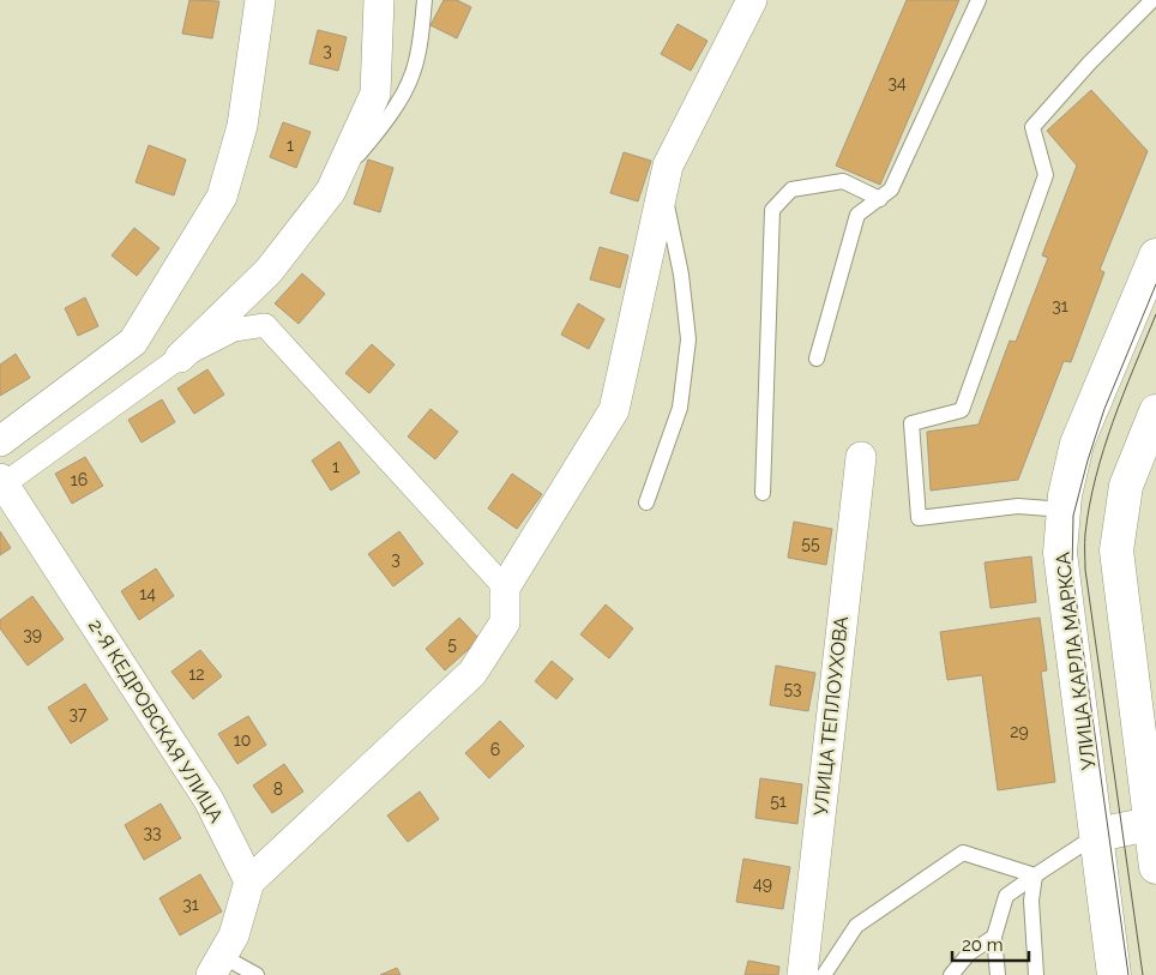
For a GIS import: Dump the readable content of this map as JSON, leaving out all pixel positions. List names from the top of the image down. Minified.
{"streets":{"main road":["УЛИЦА КАРЛА МАРКСА"],"street":["УЛИЦА ТЕПЛОУХОВА","2-Я КЕДРОВСКАЯ УЛИЦА"]},"house_numbers":["3","34","1","31","1","16","55","3","14","39","5","12","53","37","29","10","6","8","51","33","49","31"],"scale_bar":"20 m"}
